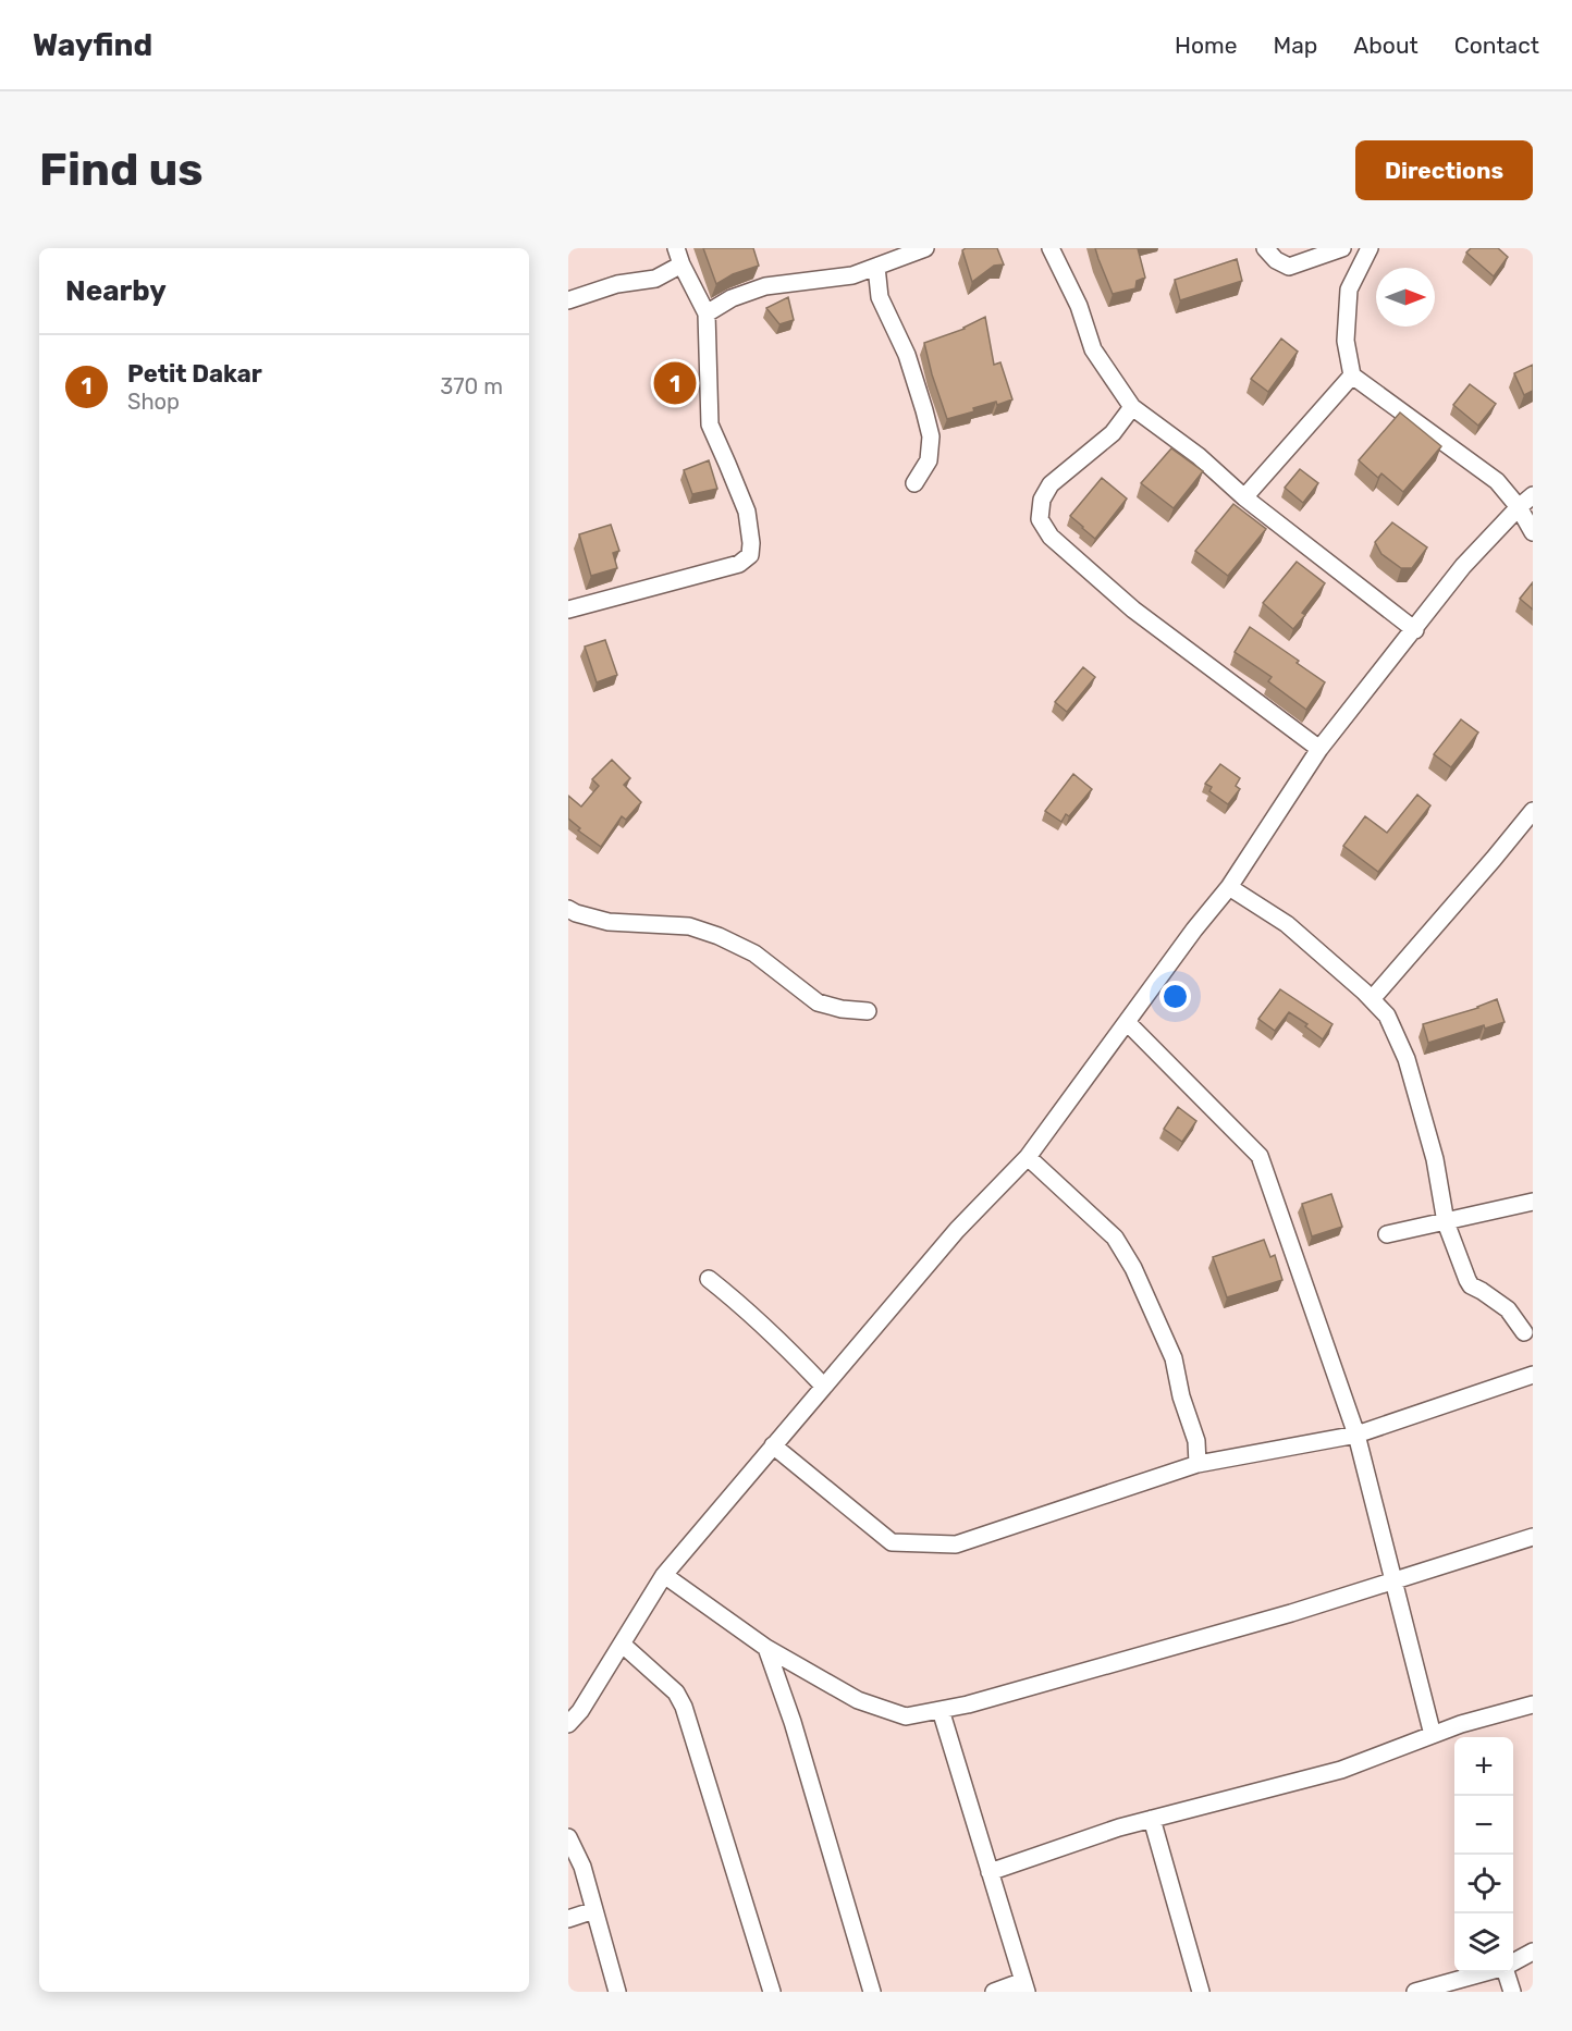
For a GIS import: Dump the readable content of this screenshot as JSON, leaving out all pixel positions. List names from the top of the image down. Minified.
{"north":"right","page":{"header":"Wayfind","nav":["Home","Map","About","Contact"],"buttons":"Directions","title":"Find us","heading":"Nearby","list":[{"mark":"1","name":"Petit Dakar","note":"Shop","value":"370 m"}],"pins":"1","map_buttons":["+","−"]}}
